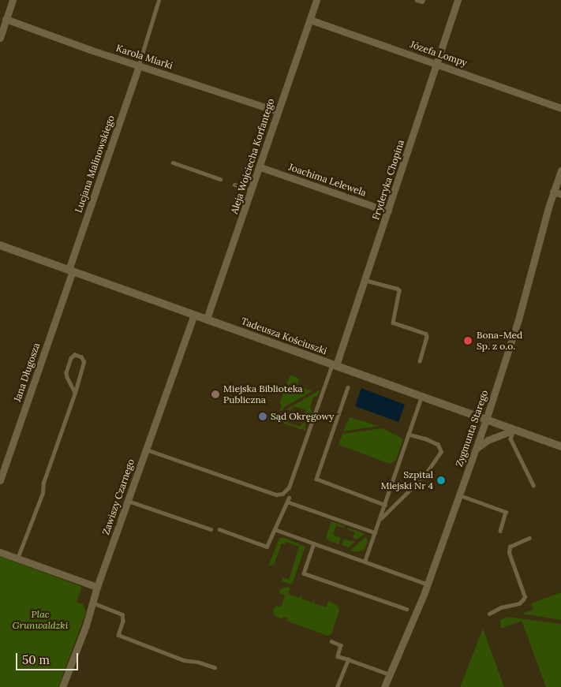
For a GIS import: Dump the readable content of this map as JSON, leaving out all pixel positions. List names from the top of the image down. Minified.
{"streets":{"street":["Józefa Lompy","Karola Miarki","Aleja Wojciecha Korfantego","Lucjana Malinowskiego","Joachima Lelewela","Fryderyka Chopina","Tadeusza Kościuszki","Jana Długosza","Zygmunta Starego","Zawiszy Czarnego"]},"crossings":[["Józefa Lompy","Aleja Wojciecha Korfantego"],["Józefa Lompy","Fryderyka Chopina"],["Karola Miarki","Aleja Wojciecha Korfantego"],["Karola Miarki","Lucjana Malinowskiego"],["Aleja Wojciecha Korfantego","Joachima Lelewela"],["Aleja Wojciecha Korfantego","Tadeusza Kościuszki"],["Lucjana Malinowskiego","Tadeusza Kościuszki"],["Lucjana Malinowskiego","Jana Długosza"],["Joachima Lelewela","Fryderyka Chopina"],["Fryderyka Chopina","Tadeusza Kościuszki"],["Tadeusza Kościuszki","Jana Długosza"],["Tadeusza Kościuszki","Zygmunta Starego"],["Tadeusza Kościuszki","Zawiszy Czarnego"]],"parks":["Plac Grunwaldzki"],"places":["Bona-Med Sp. z o.o.","Miejska Biblioteka Publiczna","Sąd Okręgowy","Szpital Miejski Nr 4"],"scale_bar":"50 m"}
